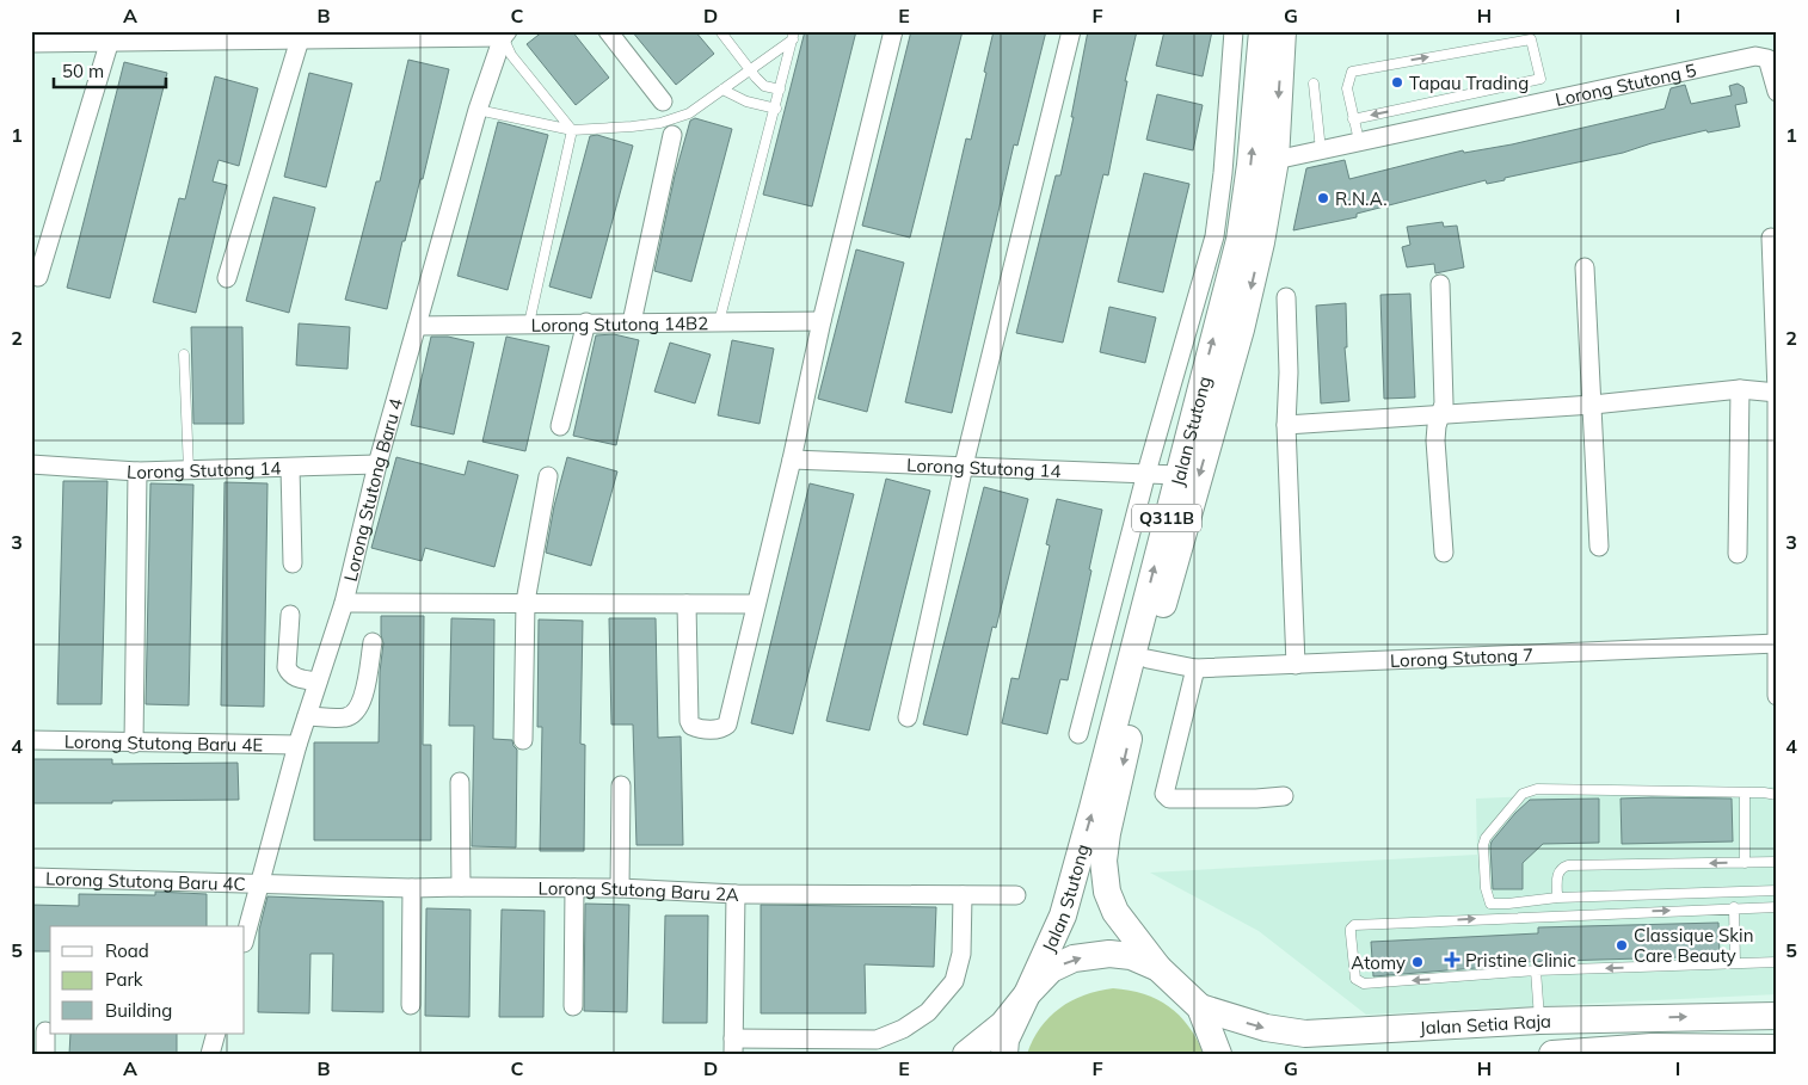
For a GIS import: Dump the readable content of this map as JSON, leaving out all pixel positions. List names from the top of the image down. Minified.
{"streets":{"main road":["Jalan Stutong","Q311B","Jalan Setia Raja"],"street":["Lorong Stutong 5","Lorong Stutong 14B2","Lorong Stutong 14","Lorong Stutong Baru 4","Lorong Stutong 7","Lorong Stutong Baru 4E","Lorong Stutong Baru 4C","Lorong Stutong Baru 2A"]},"crossings":[["Lorong Stutong 5","Jalan Stutong"],["Lorong Stutong 14B2","Lorong Stutong Baru 4"],["Jalan Stutong","Lorong Stutong 14"],["Jalan Stutong","Lorong Stutong 7"],["Lorong Stutong 14","Lorong Stutong Baru 4"],["Lorong Stutong Baru 4","Lorong Stutong Baru 4E"],["Lorong Stutong Baru 4","Lorong Stutong Baru 4C"],["Lorong Stutong Baru 4","Lorong Stutong Baru 2A"],["Lorong Stutong Baru 4C","Lorong Stutong Baru 2A"]],"places":{"other":["Tapau Trading","R.N.A.","Classique Skin Care Beauty","Atomy"],"health":["Pristine Clinic"]},"legend":["Road","Park","Building"],"scale_bar":"50 m","grid":{"columns":["A","B","C","D","E","F","G","H","I"],"rows":["1","2","3","4","5"]}}
